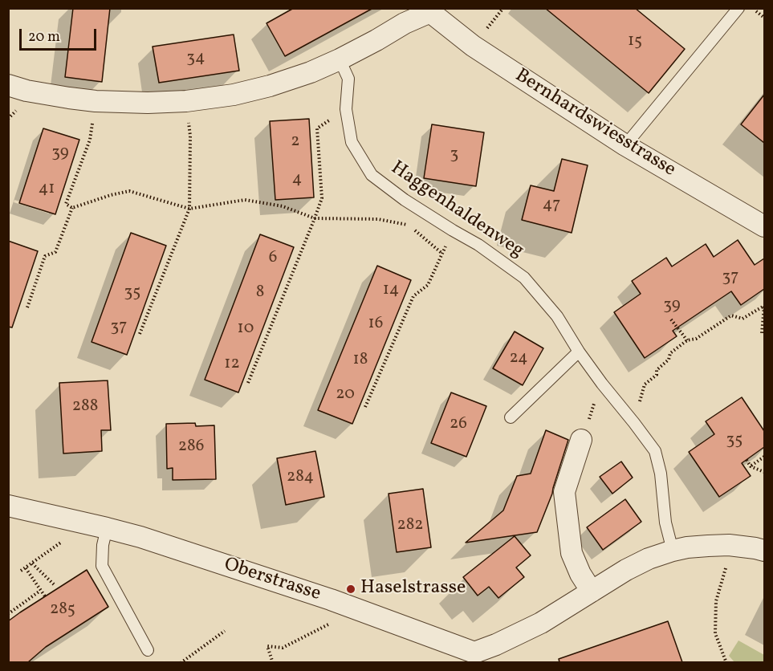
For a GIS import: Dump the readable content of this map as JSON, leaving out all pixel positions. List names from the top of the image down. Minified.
{"streets":{"street":["Bernhardswiesstrasse","Oberstrasse"],"lane":["Haggenhaldenweg"]},"crossings":[["Haggenhaldenweg","Oberstrasse"]],"places":["Haselstrasse"],"house_numbers":["15","34","2","39","3","4","41","47","6","37","14","35","8","39","16","37","10","24","18","12","20","288","26","35","286","284","282","285"],"scale_bar":"20 m"}
